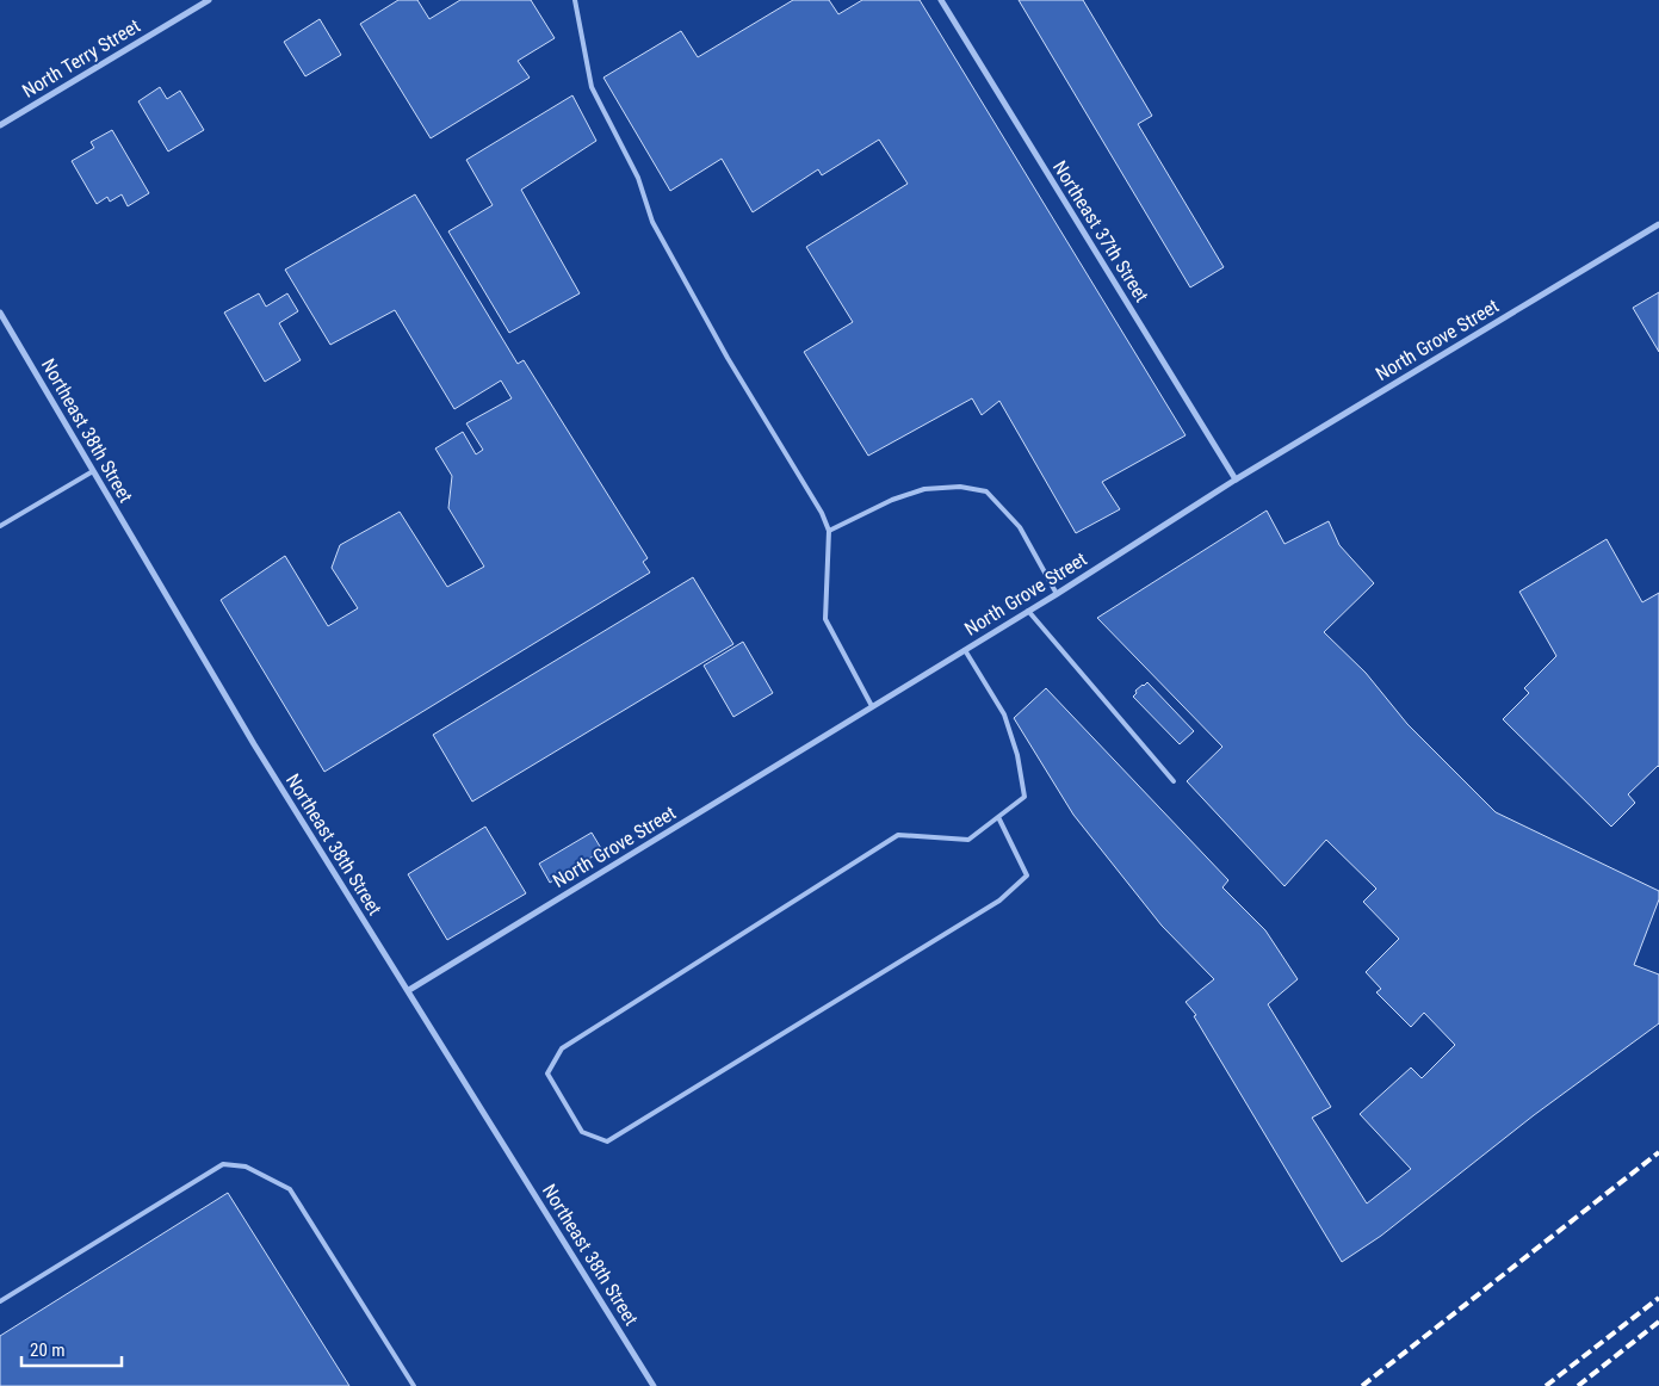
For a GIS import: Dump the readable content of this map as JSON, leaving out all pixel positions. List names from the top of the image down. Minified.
{"streets":{"street":["North Terry Street","Northeast 37th Street","North Grove Street","Northeast 38th Street"]},"crossings":[["Northeast 37th Street","North Grove Street"],["North Grove Street","Northeast 38th Street"]],"scale_bar":"20 m"}
